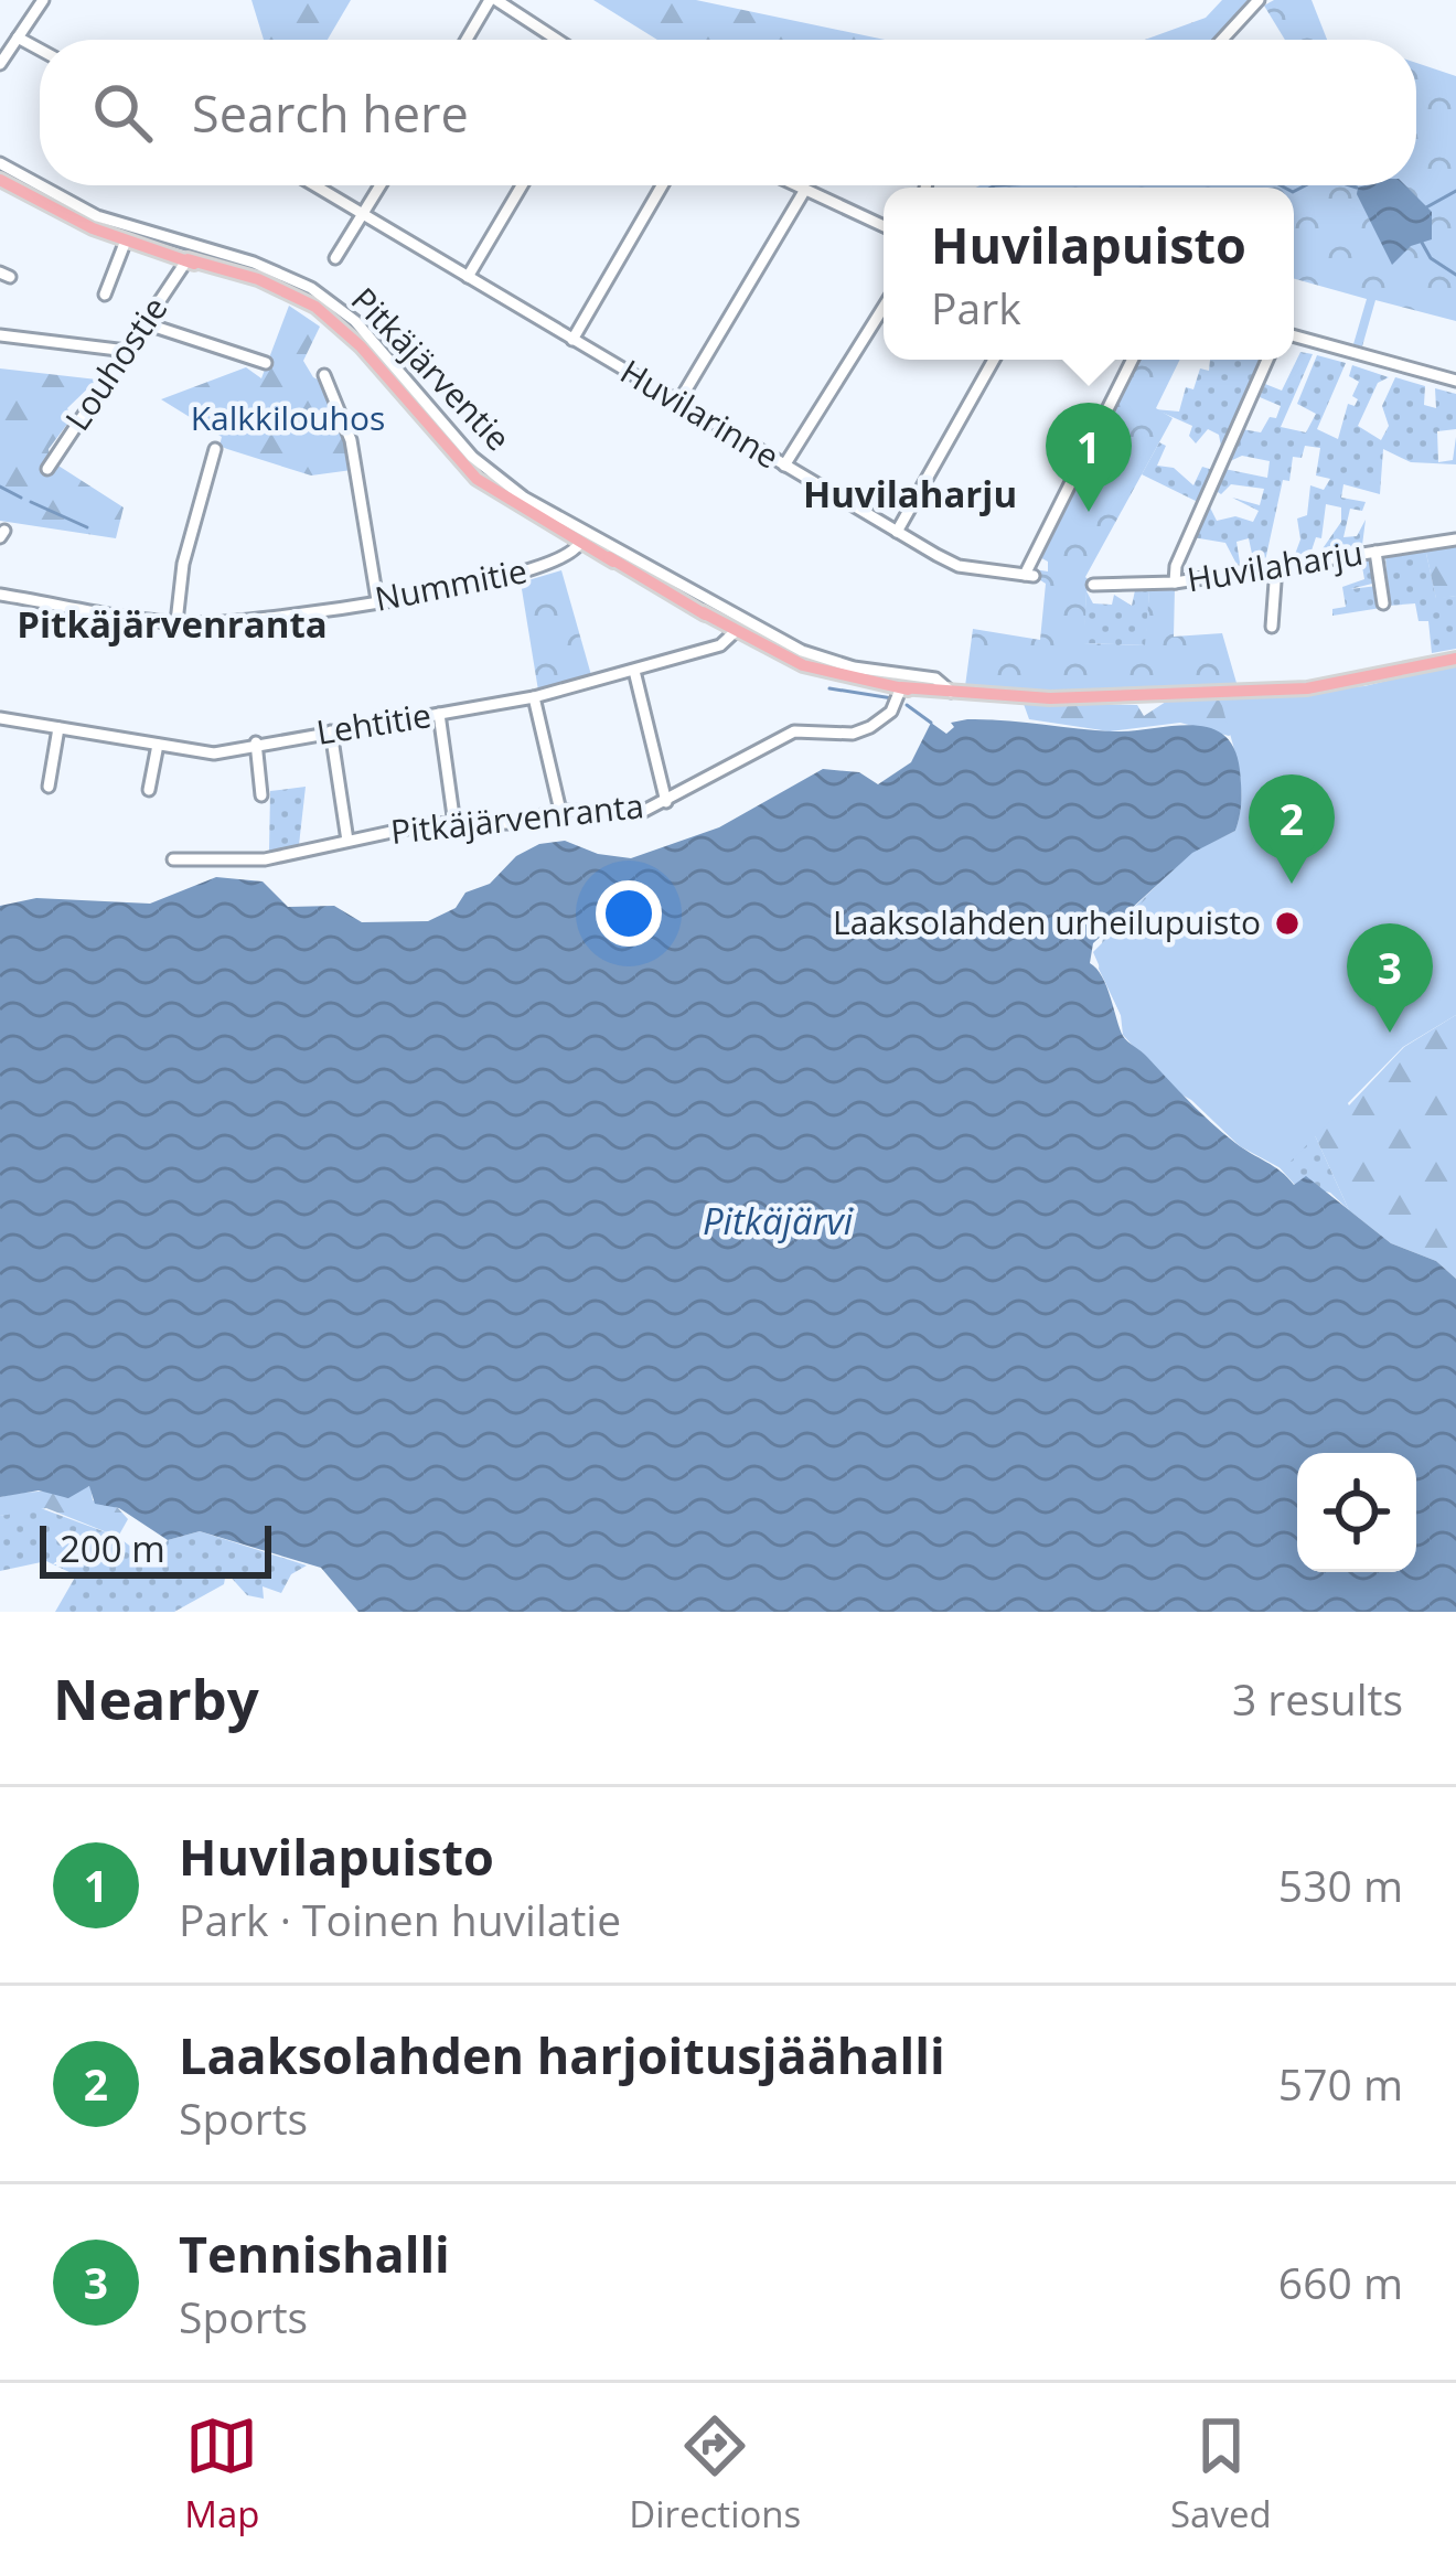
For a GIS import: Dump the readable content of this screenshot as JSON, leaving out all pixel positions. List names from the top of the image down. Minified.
{"streets":{"main road":["Pitkäjärventie"],"street":["Louhostie","Huvilarinne","Huvilaharju","Nummitie","Lehtitie","Pitkäjärvenranta"]},"crossings":[["Louhostie","Pitkäjärventie"],["Pitkäjärventie","Nummitie"],["Pitkäjärventie","Lehtitie"],["Pitkäjärventie","Pitkäjärvenranta"]],"districts":["Huvilaharju","Pitkäjärvenranta"],"water":["Pitkäjärvi"],"parks":["Kalkkilouhos"],"places":["Laaksolahden urheilupuisto"],"scale_bar":"200 m","page":{"search":"Search here","popup":["Huvilapuisto","Park"],"pins":["1","2","3"],"scale":"200 m","heading":["Nearby","3 results"],"list":[{"mark":"1","name":"Huvilapuisto","note":"Park · Toinen huvilatie","value":"530 m"},{"mark":"2","name":"Laaksolahden harjoitusjäähalli","note":"Sports","value":"570 m"},{"mark":"3","name":"Tennishalli","note":"Sports","value":"660 m"}],"nav":["Map","Directions","Saved"]}}
